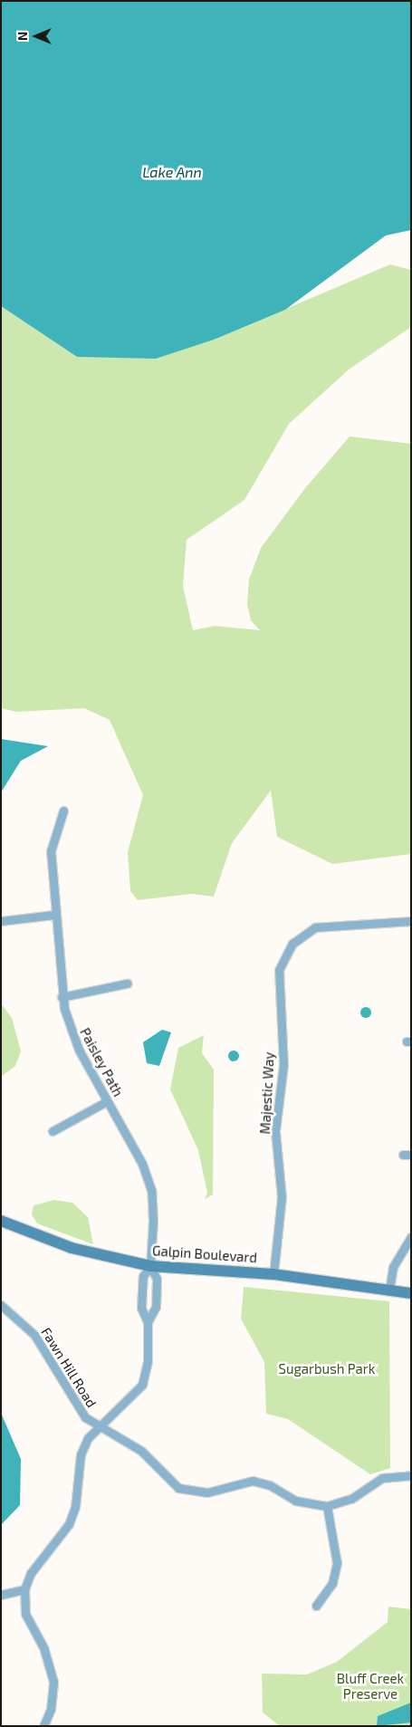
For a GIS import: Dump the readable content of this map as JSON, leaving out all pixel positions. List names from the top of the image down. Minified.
{"streets":{"street":["Paisley Path","Majestic Way","Galpin Boulevard","Fawn Hill Road"]},"crossings":[["Paisley Path","Galpin Boulevard"],["Majestic Way","Galpin Boulevard"]],"water":["Lake Ann"],"parks":["Sugarbush Park","Bluff Creek Preserve"],"north":"left"}
